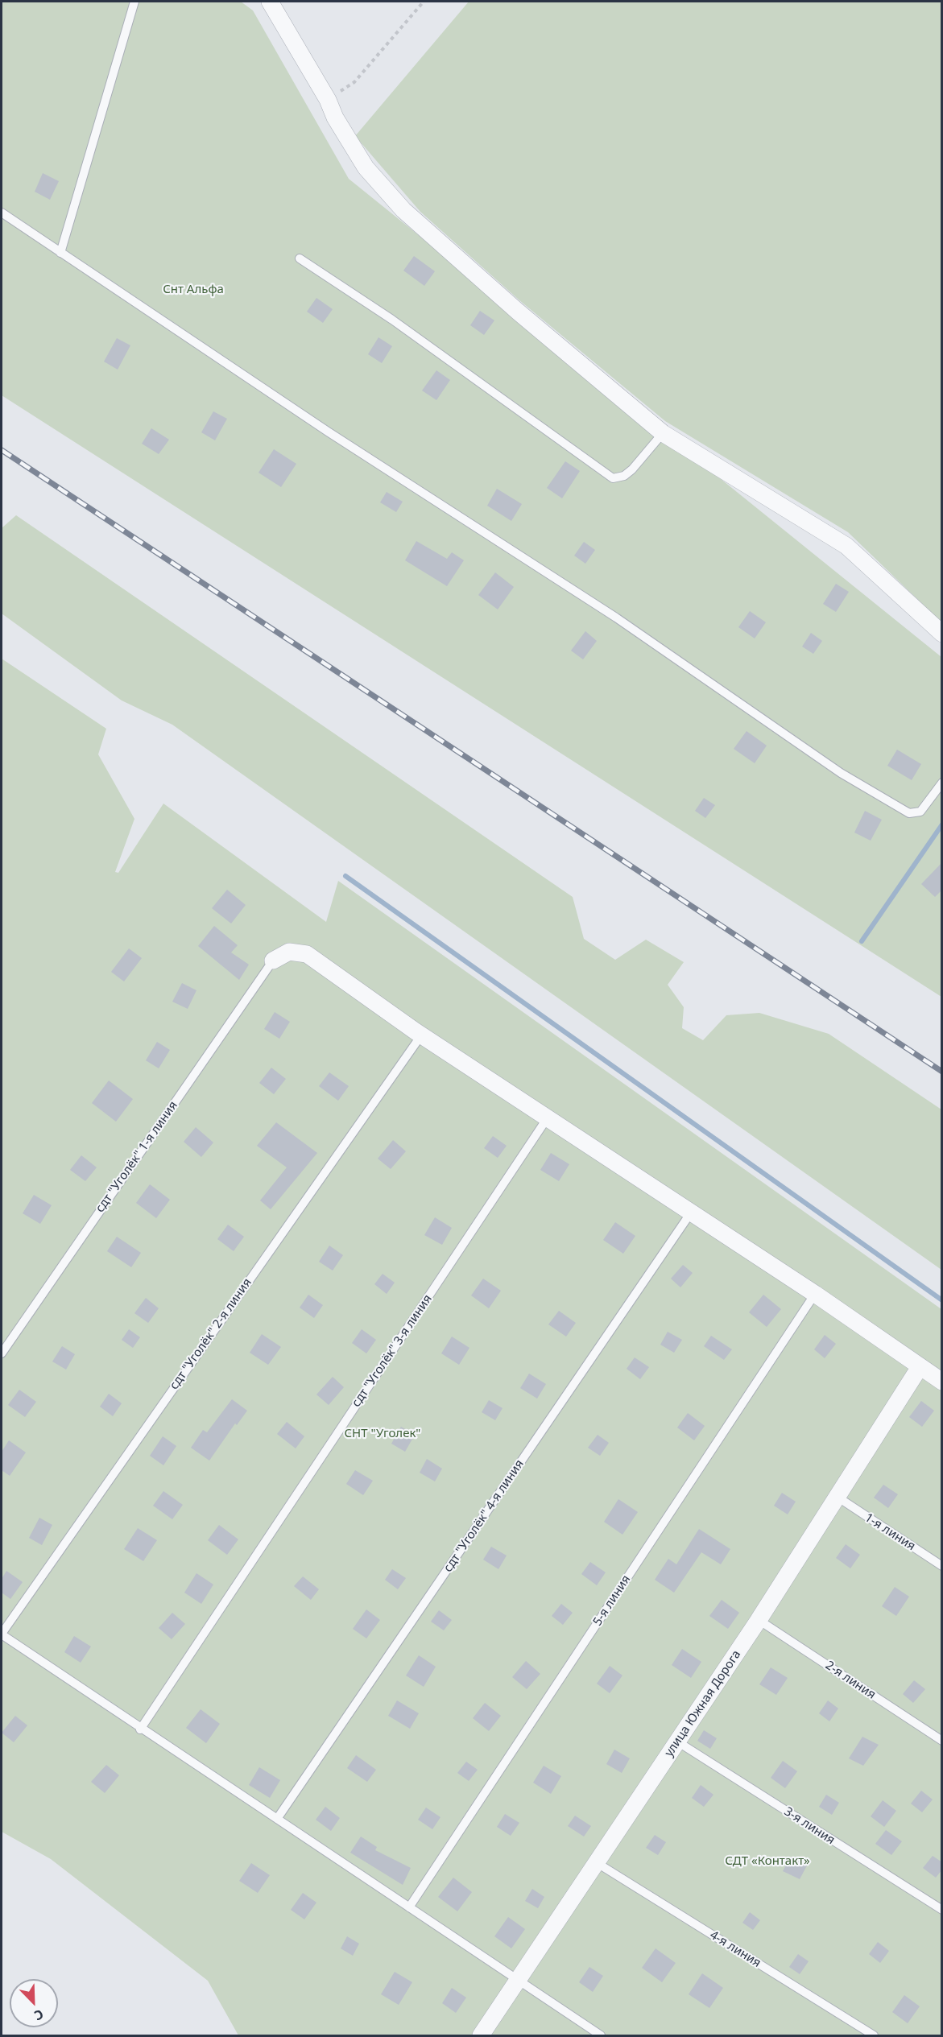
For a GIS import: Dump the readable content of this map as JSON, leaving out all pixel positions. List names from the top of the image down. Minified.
{"streets":{"street":["улица Южная Дорога"],"lane":["сдт \"Уголёк\" 1-я линия","сдт \"Уголёк\" 2-я линия","сдт \"Уголёк\" 3-я линия","сдт \"Уголёк\" 4-я линия","1-я линия","5-я линия","2-я линия","3-я линия","4-я линия"]},"crossings":[["1-я линия","улица Южная Дорога"],["2-я линия","улица Южная Дорога"],["улица Южная Дорога","3-я линия"],["улица Южная Дорога","4-я линия"]],"parks":["Снт Альфа","СНТ \"Уголек\"","СДТ «Контакт»"],"north":"bottom right"}
